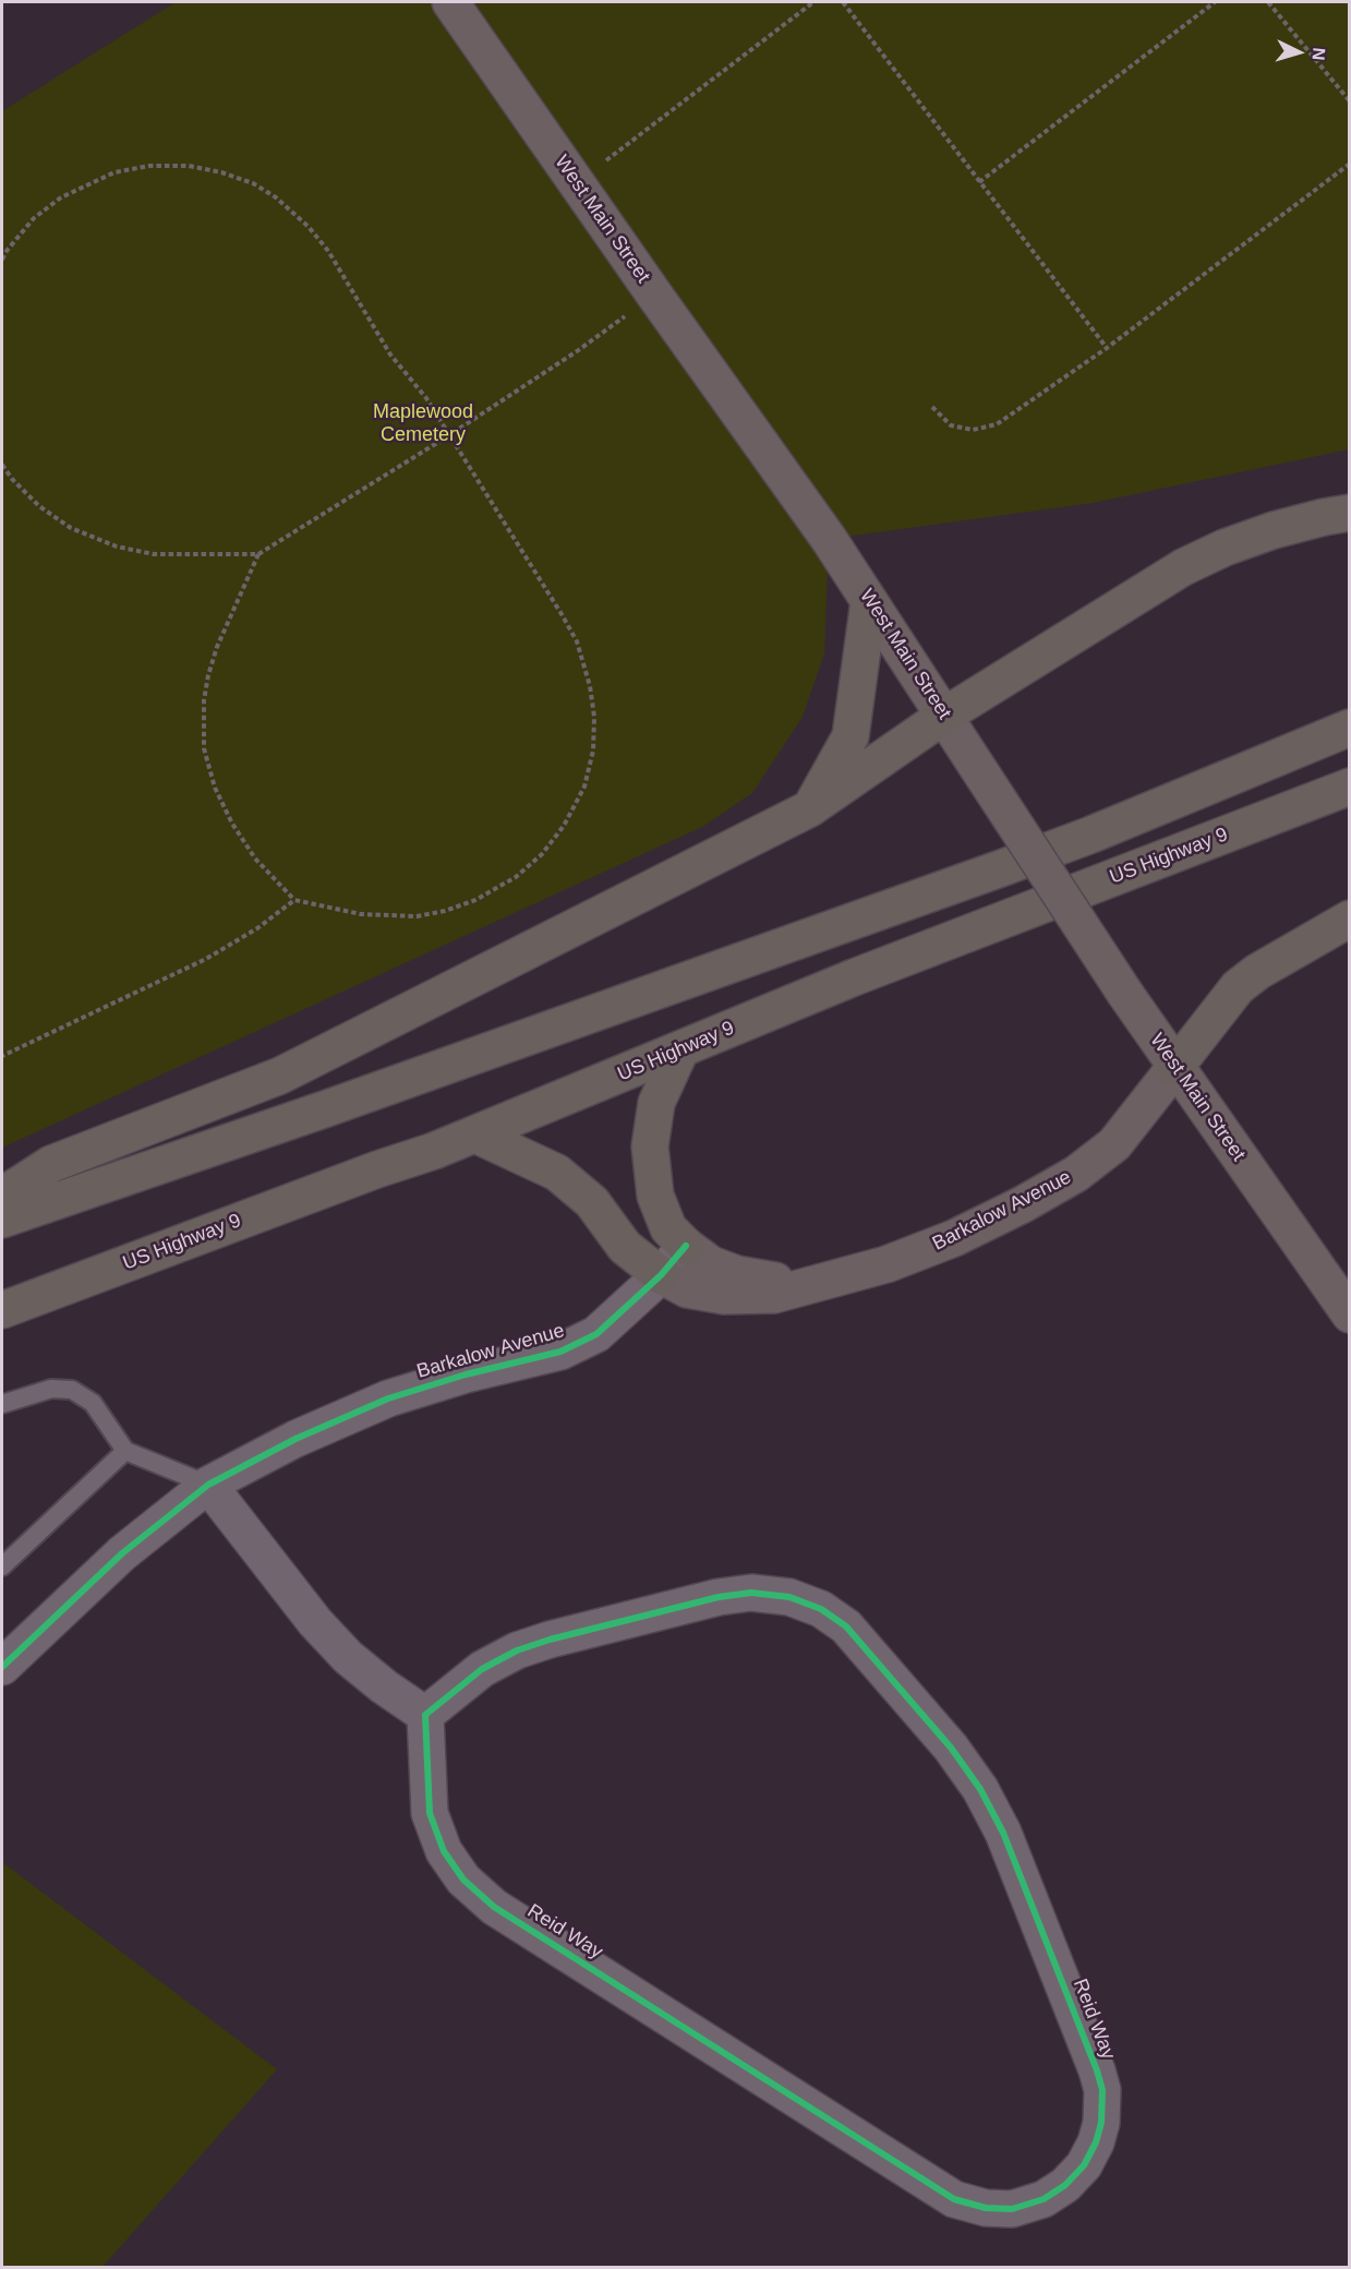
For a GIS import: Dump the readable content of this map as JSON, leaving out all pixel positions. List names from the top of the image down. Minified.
{"streets":{"highway":["US Highway 9"],"main road":["West Main Street","Barkalow Avenue"],"street":["Reid Way"]},"crossings":[["West Main Street","Barkalow Avenue"]],"parks":["Maplewood Cemetery"],"north":"right"}
